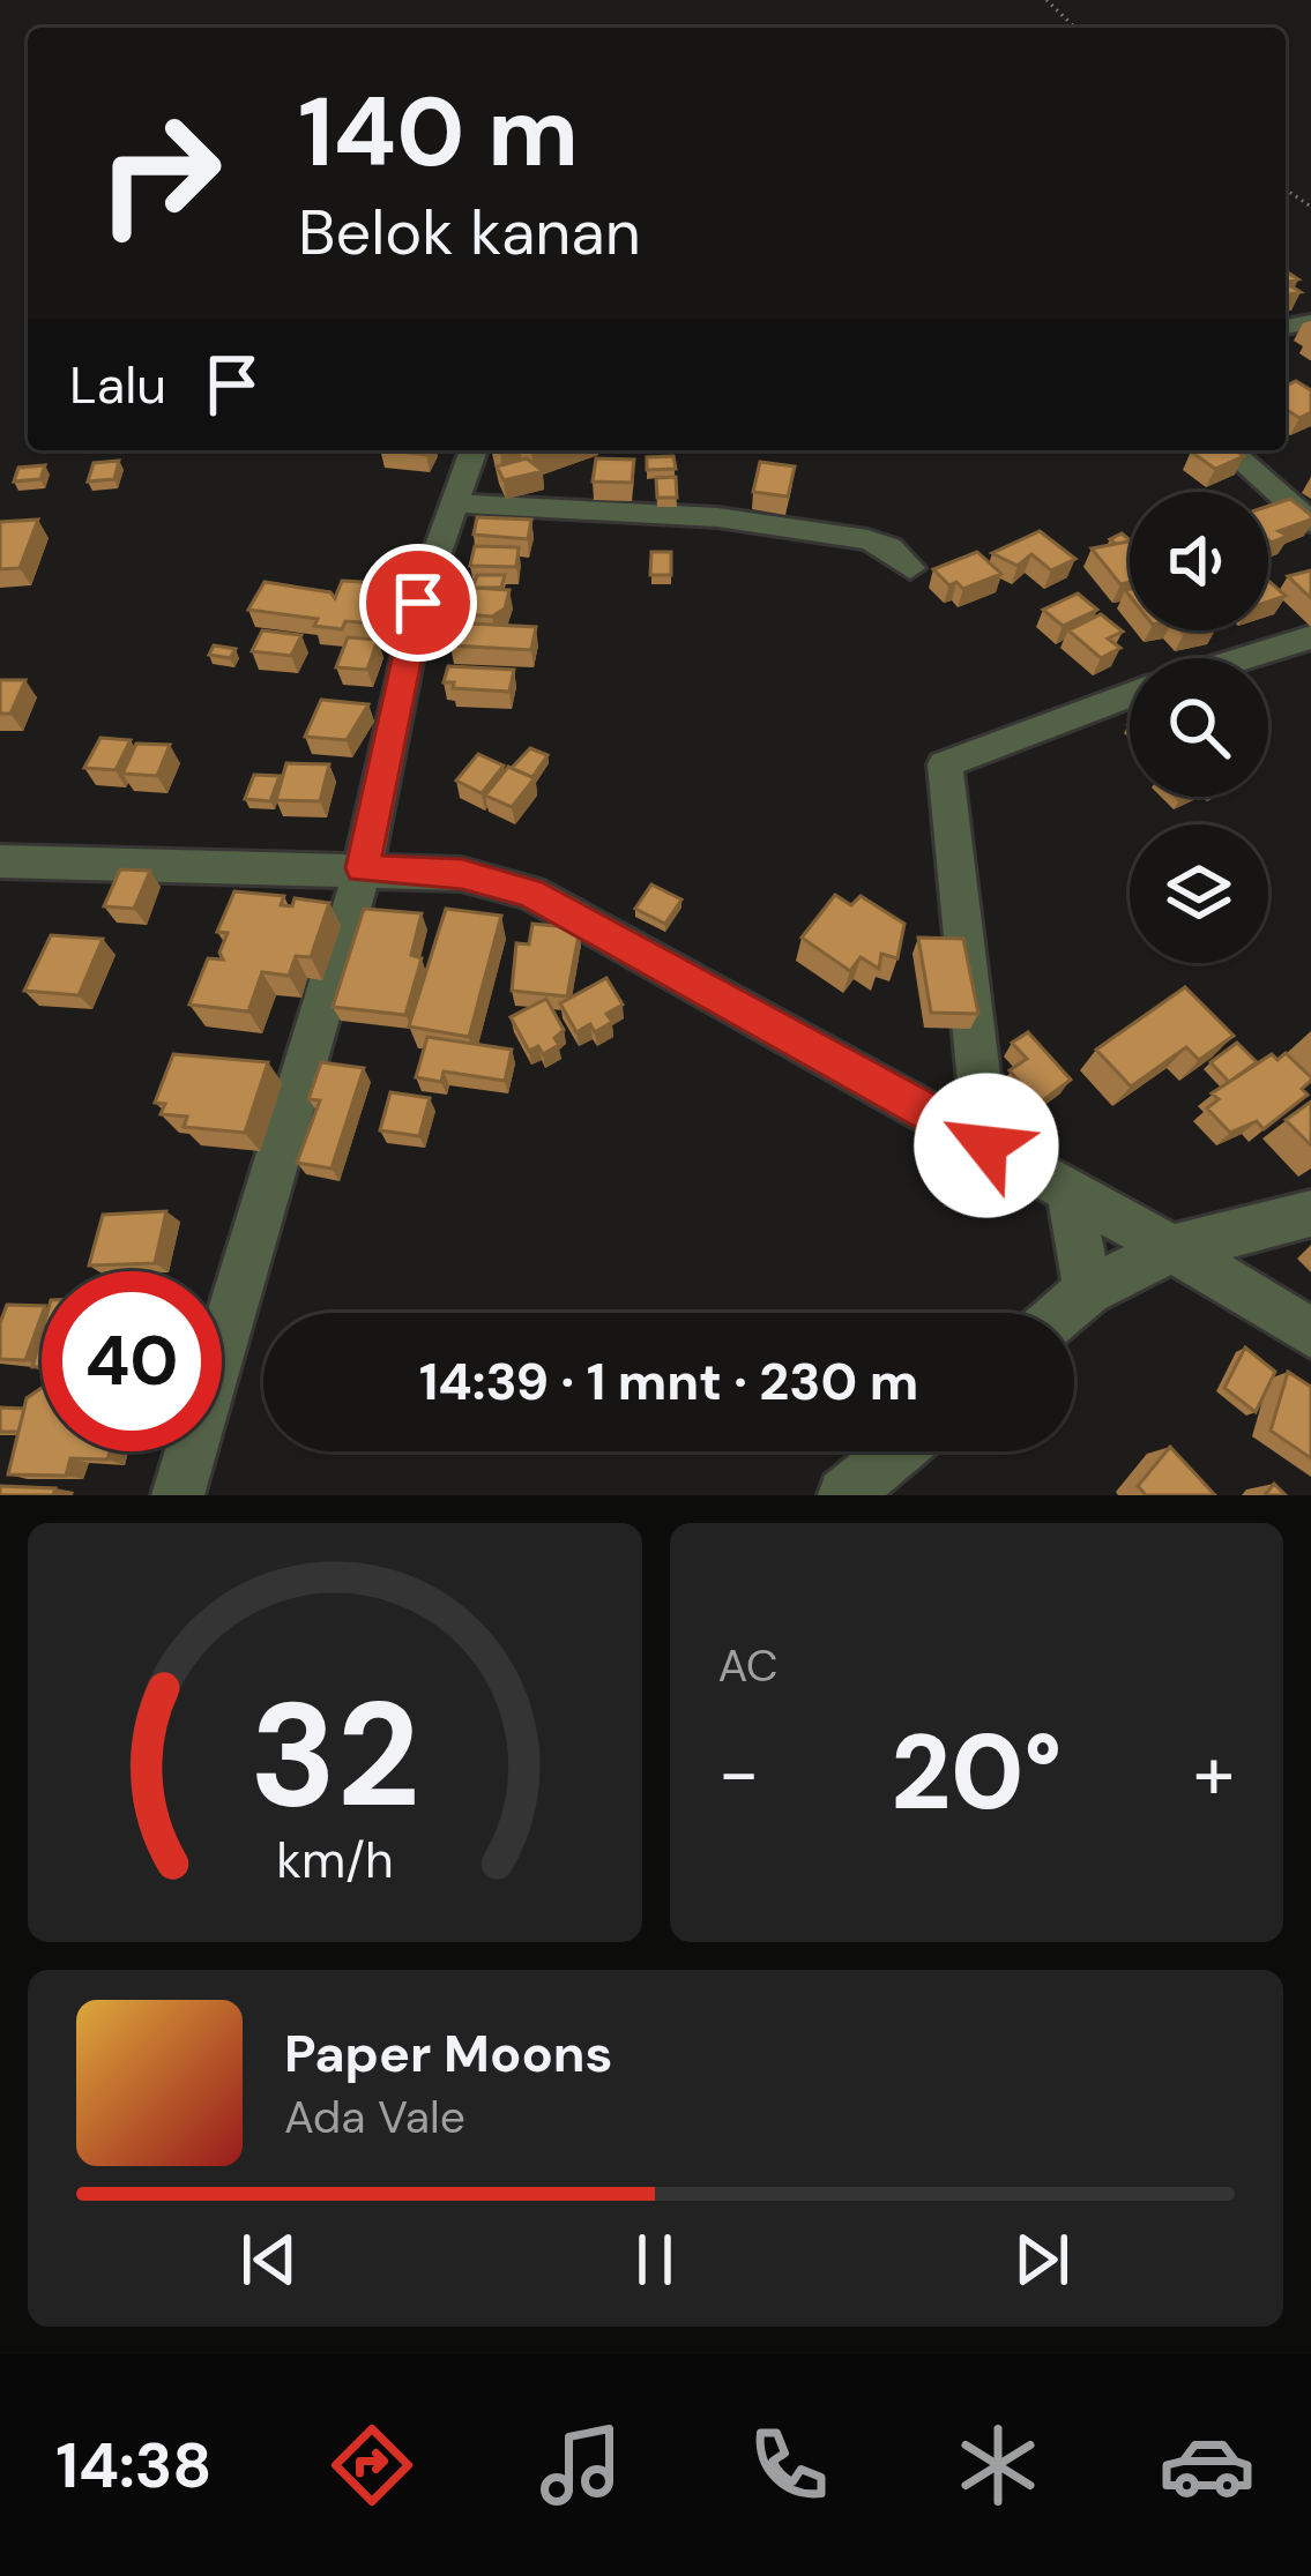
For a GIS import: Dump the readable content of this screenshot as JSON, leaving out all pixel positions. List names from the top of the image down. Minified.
{"page":{"turn":["140 m","Belok kanan"],"then":"Lalu","limit":"40","trip":"14:39 · 1 mnt · 230 m","tile":"AC","heat":["−","20°","+"],"song":["Paper Moons","Ada Vale"],"tabs":"14:38","gauge":["32","km/h"]}}
